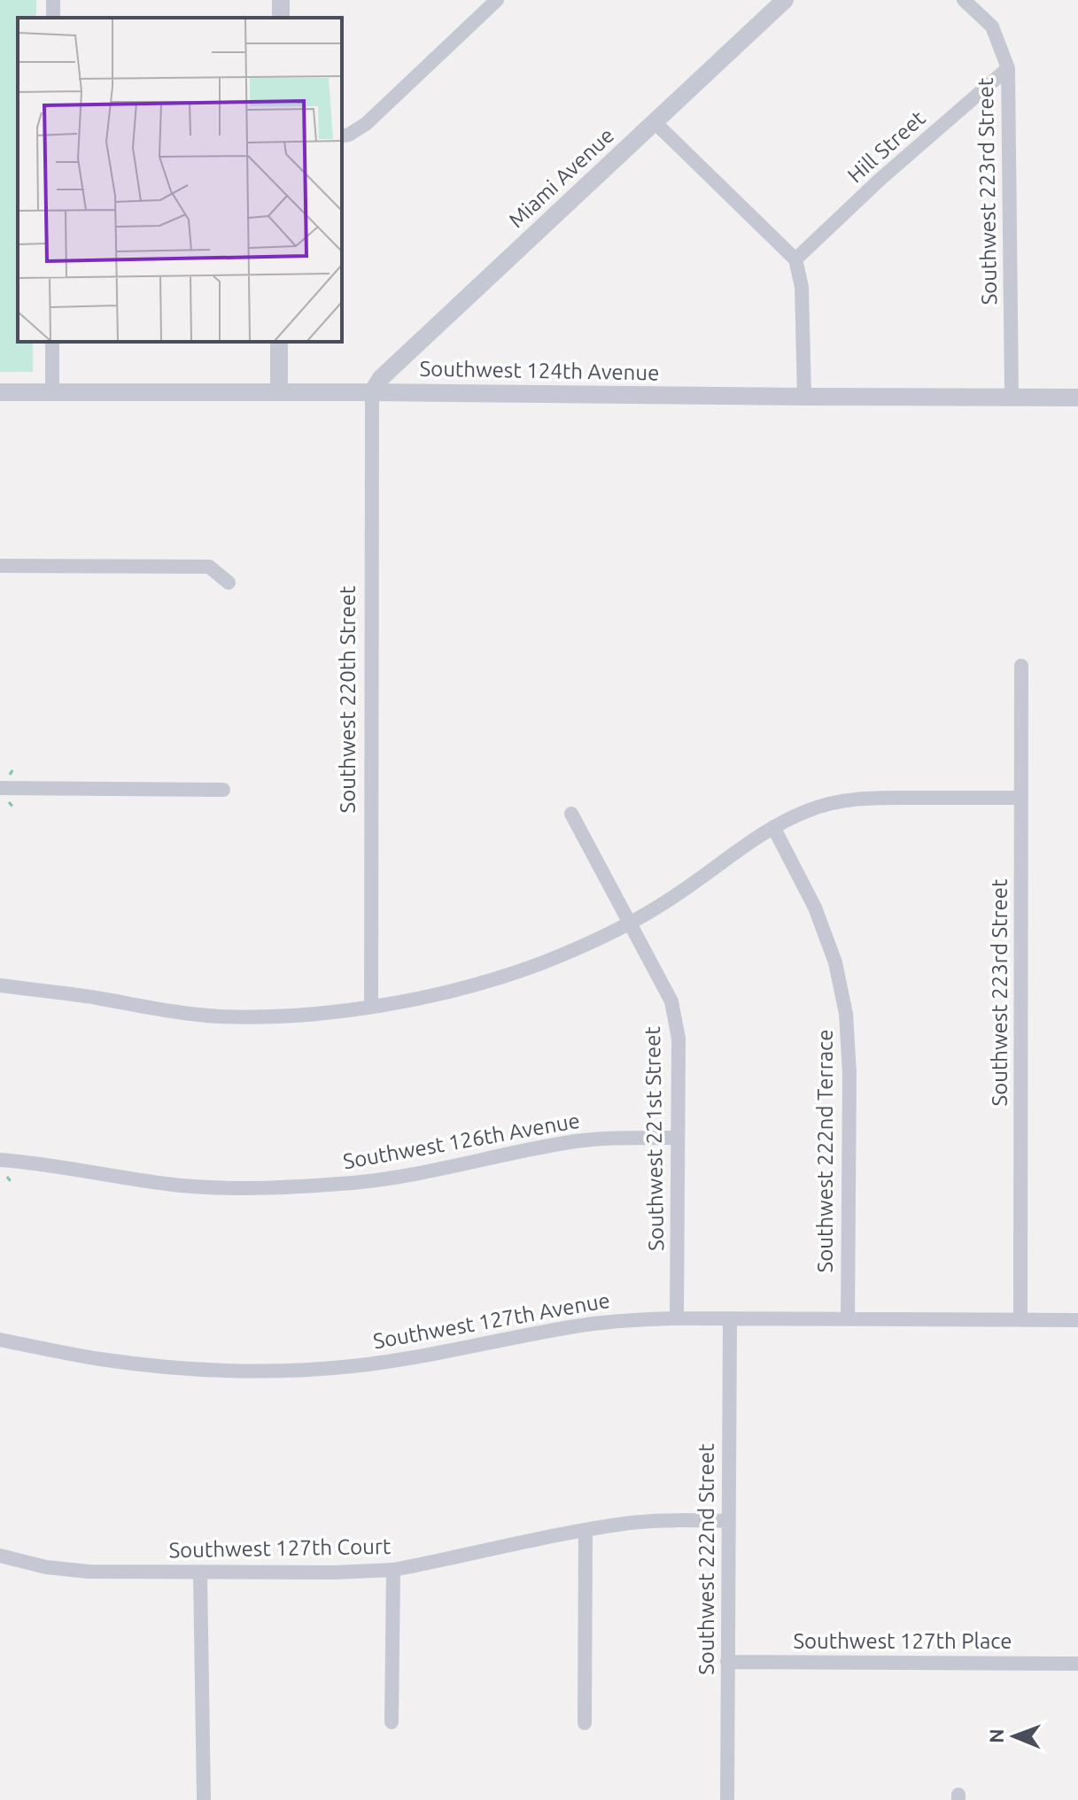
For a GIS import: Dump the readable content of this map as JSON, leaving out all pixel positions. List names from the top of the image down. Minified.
{"streets":{"street":["Hill Street","Miami Avenue","Southwest 223rd Street","Southwest 124th Avenue","Southwest 220th Street","Southwest 221st Street","Southwest 126th Avenue","Southwest 222nd Terrace","Southwest 127th Avenue","Southwest 127th Court","Southwest 222nd Street","Southwest 127th Place"]},"crossings":[["Hill Street","Southwest 223rd Street"],["Miami Avenue","Southwest 124th Avenue"],["Miami Avenue","Southwest 220th Street"],["Southwest 223rd Street","Southwest 124th Avenue"],["Southwest 223rd Street","Southwest 127th Avenue"],["Southwest 124th Avenue","Southwest 220th Street"],["Southwest 221st Street","Southwest 126th Avenue"],["Southwest 221st Street","Southwest 127th Avenue"],["Southwest 222nd Terrace","Southwest 127th Avenue"],["Southwest 127th Avenue","Southwest 222nd Street"],["Southwest 127th Court","Southwest 222nd Street"],["Southwest 222nd Street","Southwest 127th Place"]],"north":"left"}
